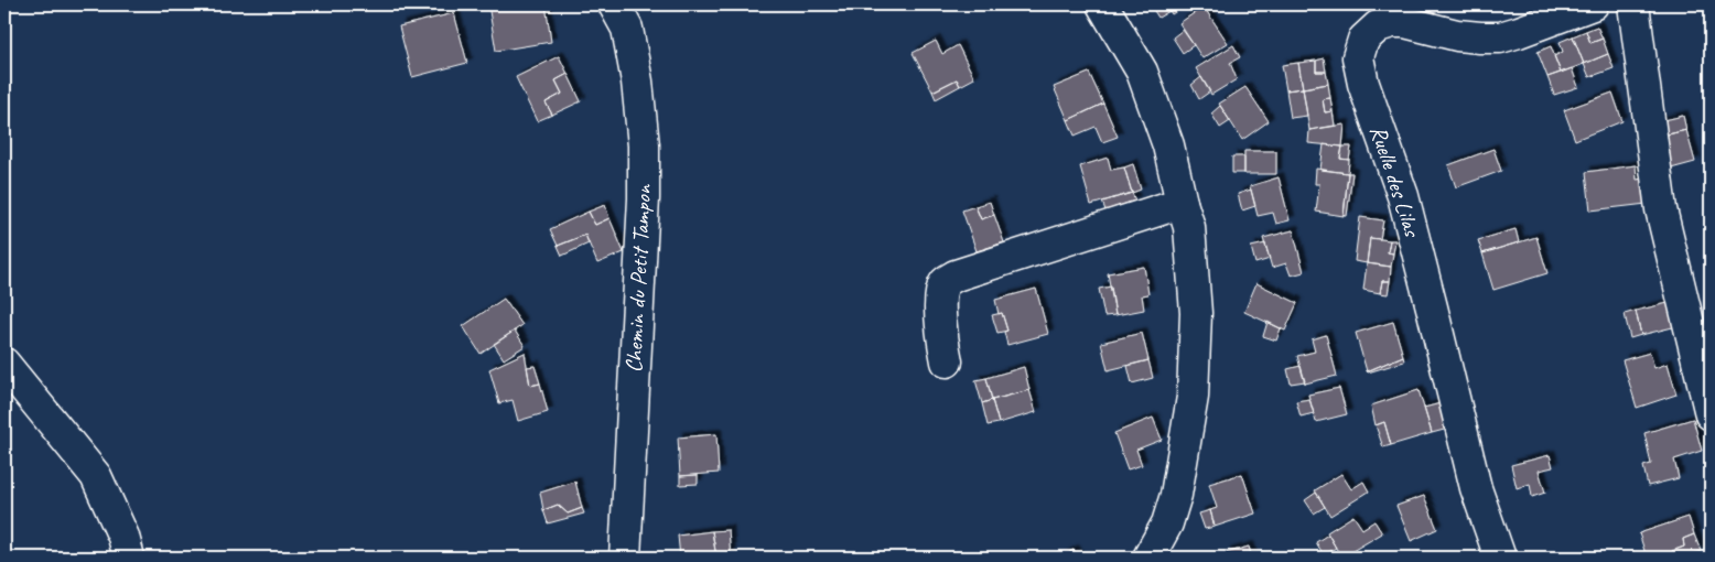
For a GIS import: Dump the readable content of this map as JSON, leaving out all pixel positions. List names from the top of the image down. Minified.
{"streets":{"street":["Ruelle des Lilas","Chemin du Petit Tampon"]}}
